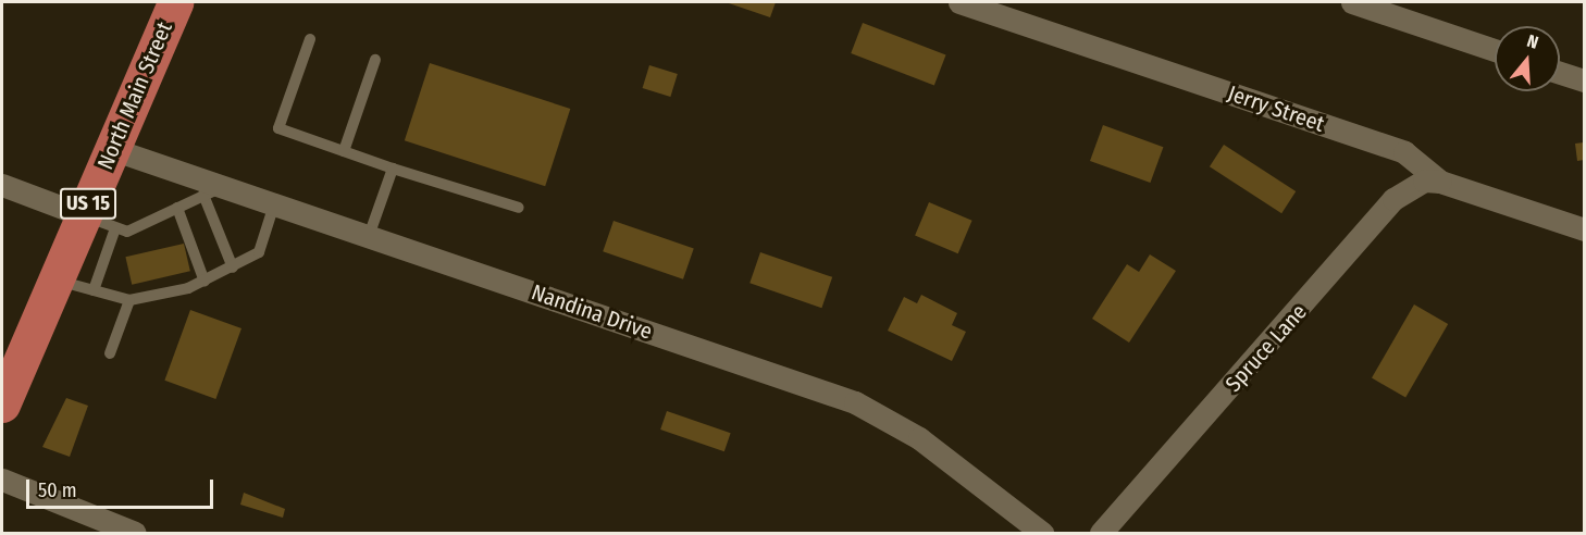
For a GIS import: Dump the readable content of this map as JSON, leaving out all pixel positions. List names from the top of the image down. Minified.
{"streets":{"main road":["North Main Street","US 15"],"street":["Jerry Street","Nandina Drive","Spruce Lane"]},"crossings":[["North Main Street","Nandina Drive"],["Jerry Street","Spruce Lane"]],"scale_bar":"50 m","north":"top"}
